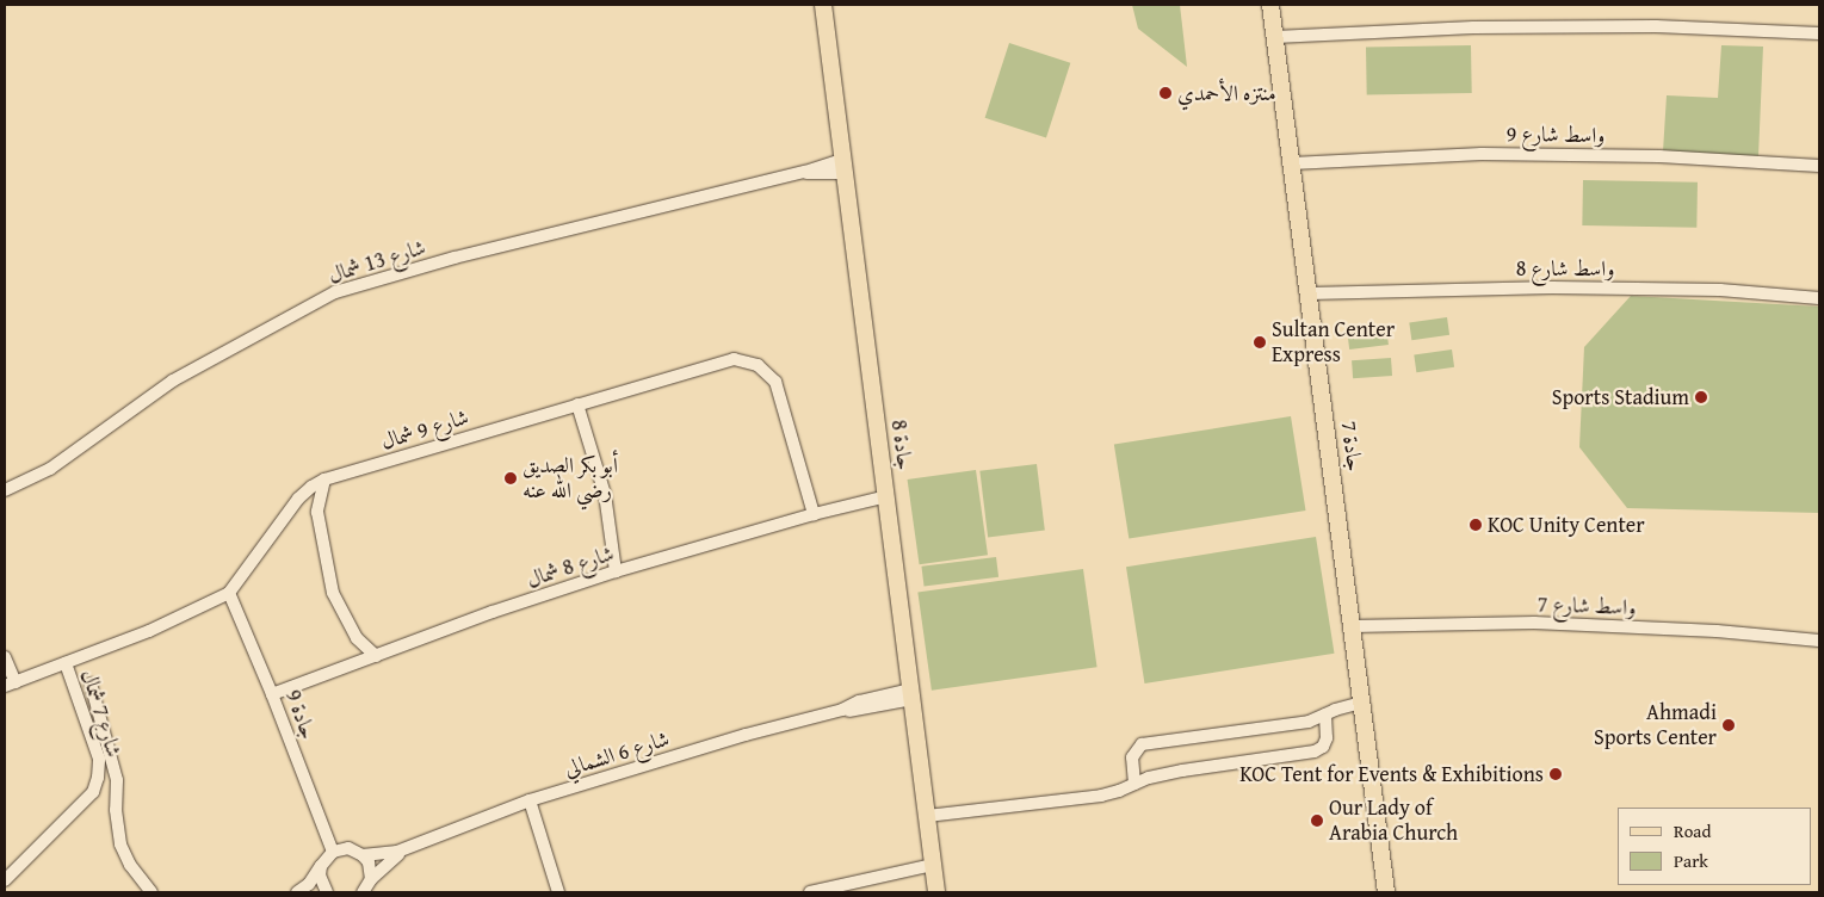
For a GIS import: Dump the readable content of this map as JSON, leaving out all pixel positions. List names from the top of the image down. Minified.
{"streets":{"main road":["جادة 8","جادة 7"],"street":["واسط شارع 9","شارع 13 شمال","واسط شارع 8","شارع 9 شمال","شارع 8 شمال","واسط شارع 7","شارع 7 شمال","جادة 9","شارع 6 الشمالي"]},"crossings":[["واسط شارع 9","جادة 7"],["شارع 13 شمال","جادة 8"],["واسط شارع 8","جادة 7"],["شارع 9 شمال","شارع 8 شمال"],["شارع 9 شمال","شارع 7 شمال"],["شارع 9 شمال","جادة 9"],["جادة 8","شارع 8 شمال"],["جادة 8","شارع 6 الشمالي"],["جادة 7","واسط شارع 7"],["شارع 8 شمال","جادة 9"],["جادة 9","شارع 6 الشمالي"]],"places":["منتزه الأحمدي","Sultan Center Express","Sports Stadium","أبو بكر الصديق رضي الله عنه","KOC Unity Center","Ahmadi Sports Center","KOC Tent for Events & Exhibitions","Our Lady of Arabia Church"],"legend":["Road","Park"]}
